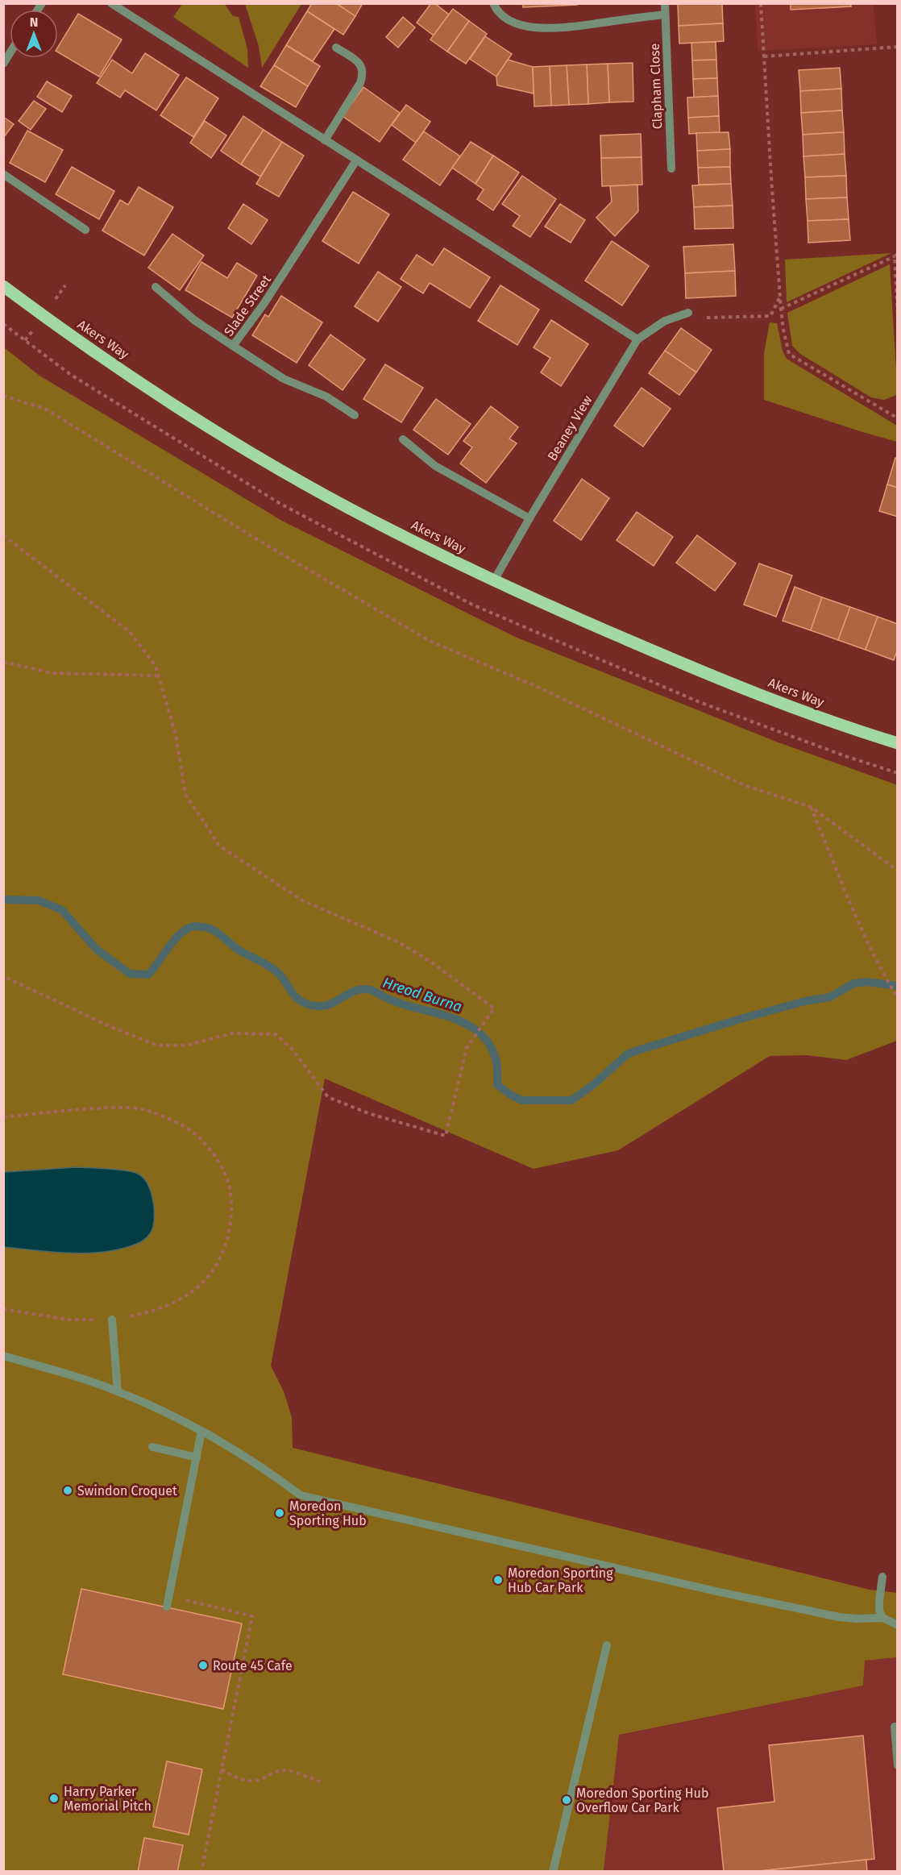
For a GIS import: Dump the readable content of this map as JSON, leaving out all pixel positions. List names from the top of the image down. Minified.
{"streets":{"main road":["Akers Way"],"street":["Clapham Close","Slade Street","Beaney View"]},"crossings":[["Akers Way","Beaney View"]],"water":["Hreod Burna"],"places":["Swindon Croquet","Moredon Sporting Hub","Moredon Sporting Hub Car Park","Route 45 Cafe","Harry Parker Memorial Pitch","Moredon Sporting Hub Overflow Car Park"],"north":"top"}
